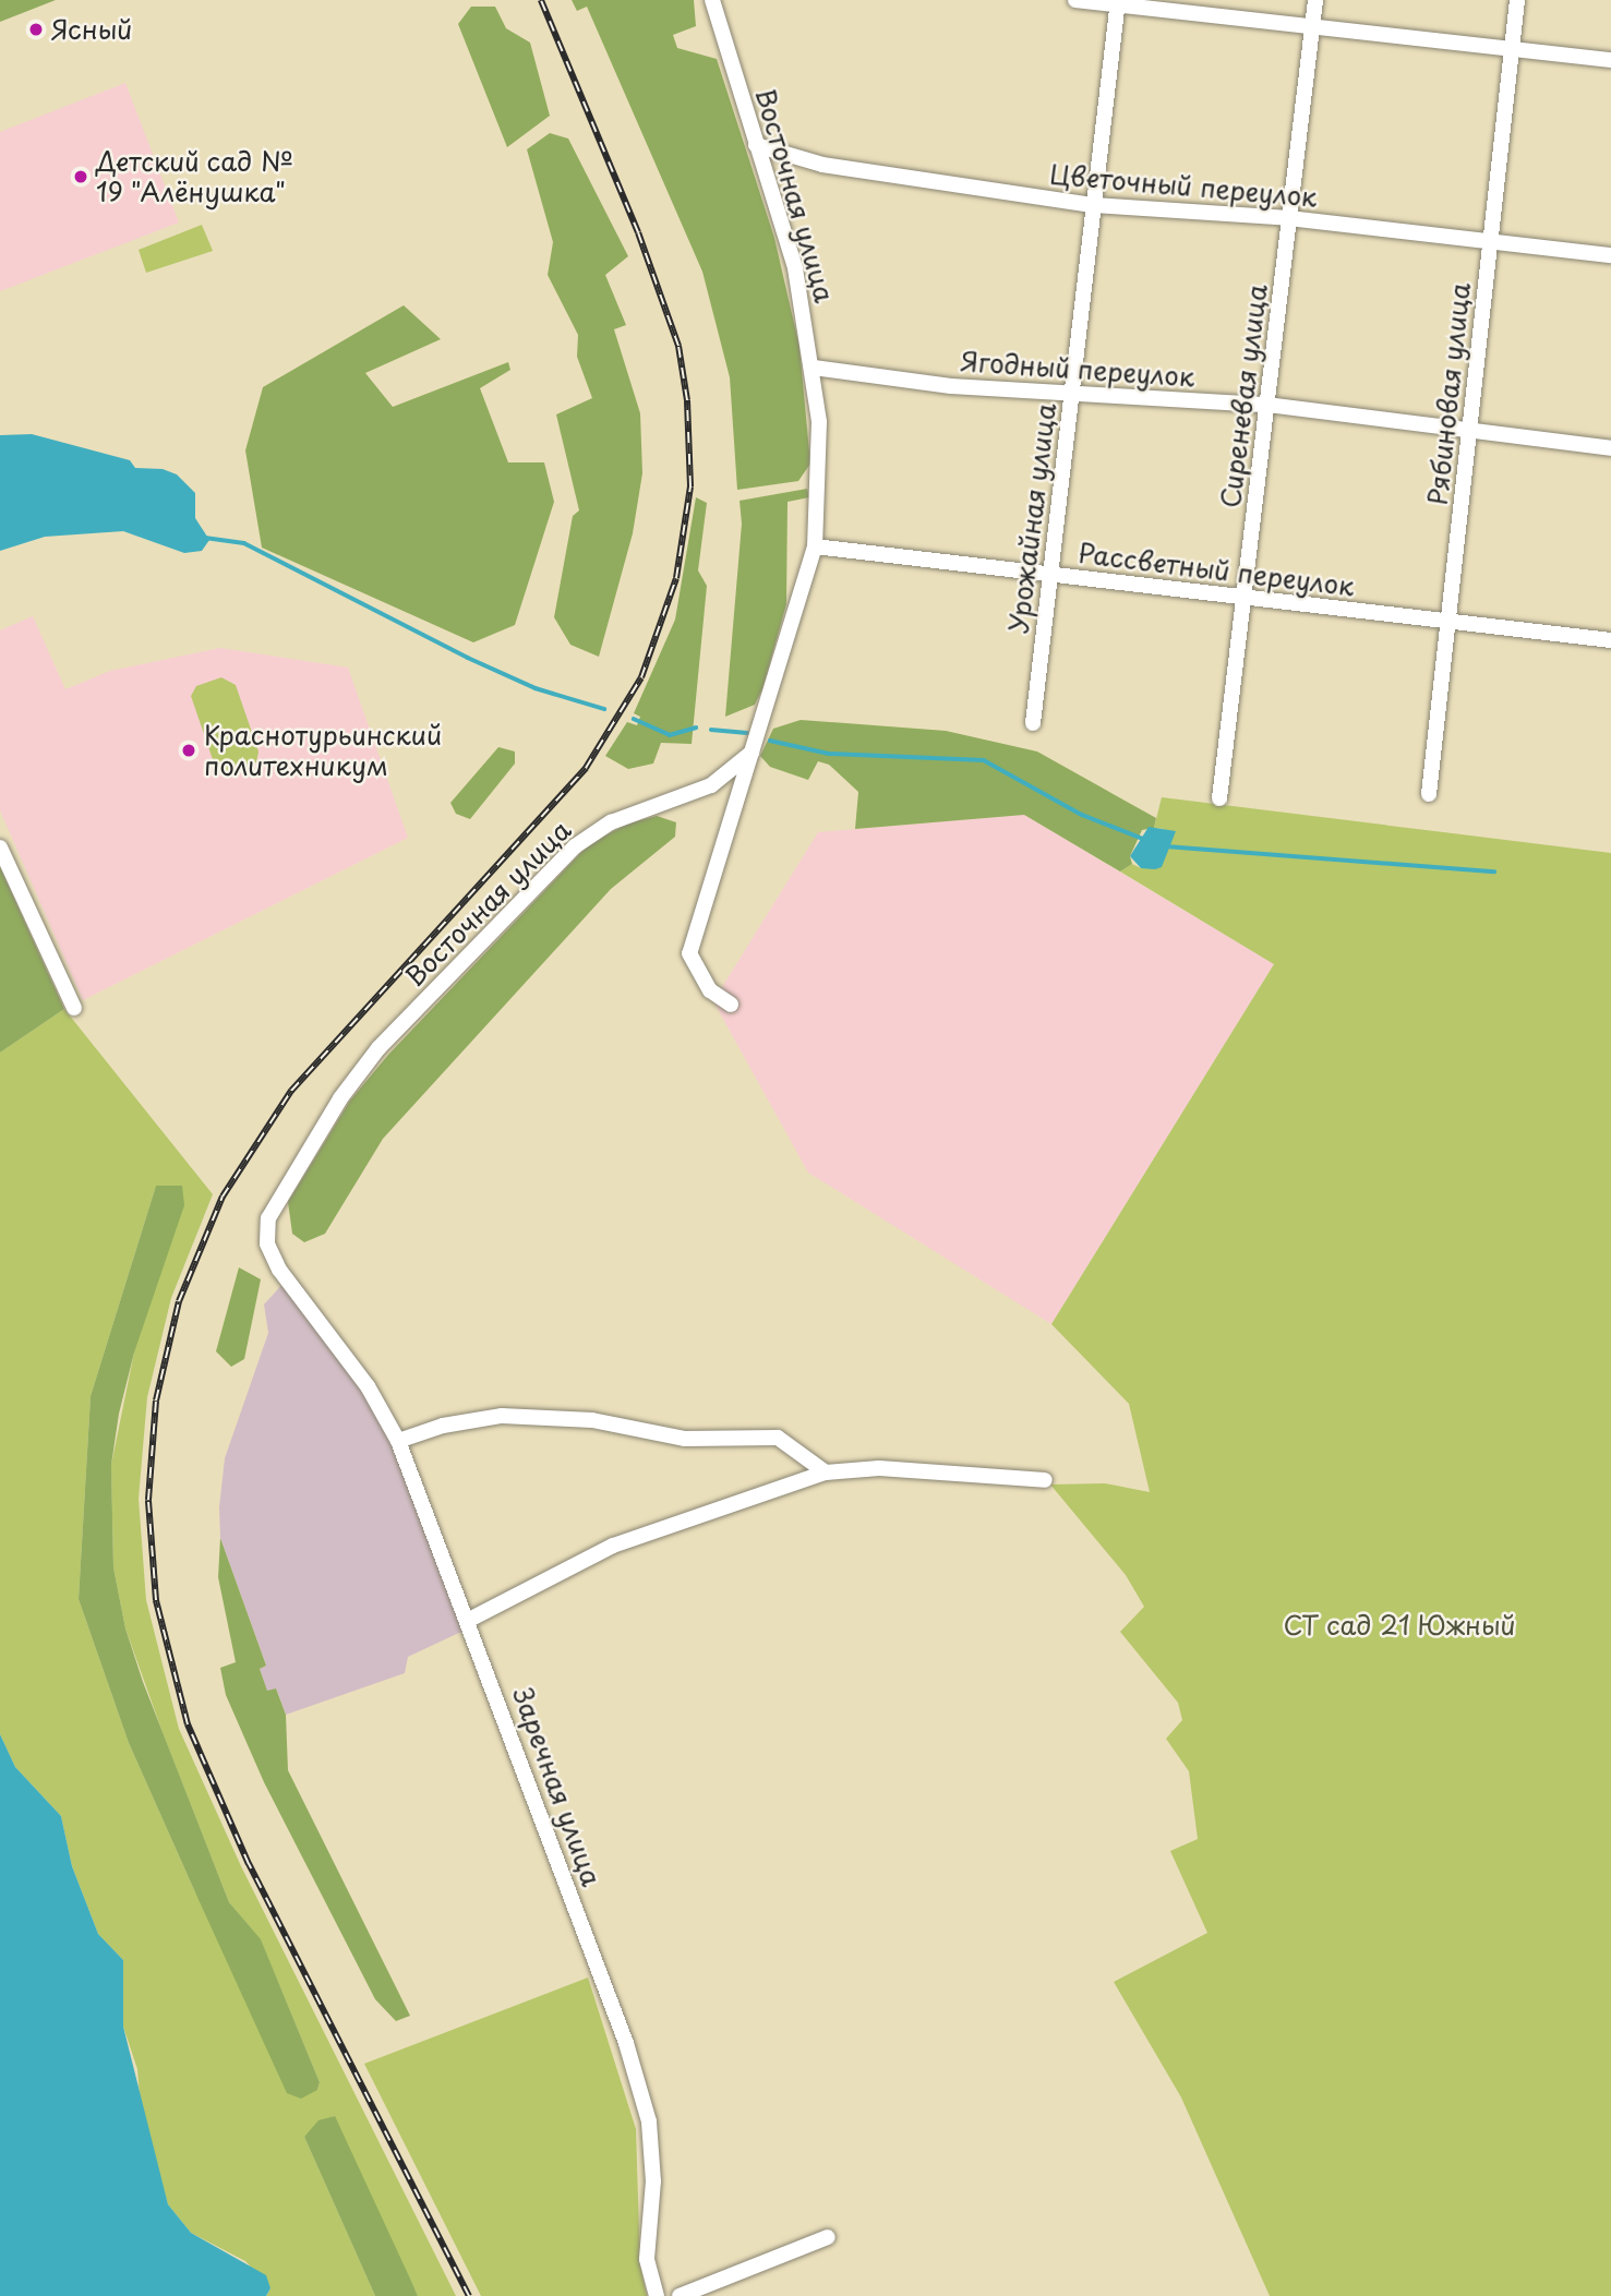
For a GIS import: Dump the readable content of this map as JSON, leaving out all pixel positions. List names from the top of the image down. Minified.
{"streets":{"street":["Цветочный переулок","Восточная улица","Ягодный переулок","Рябиновая улица","Сиреневая улица","Урожайная улица","Рассветный переулок","Заречная улица"]},"crossings":[["Цветочный переулок","Восточная улица"],["Цветочный переулок","Рябиновая улица"],["Цветочный переулок","Сиреневая улица"],["Цветочный переулок","Урожайная улица"],["Восточная улица","Ягодный переулок"],["Восточная улица","Рассветный переулок"],["Восточная улица","Заречная улица"],["Ягодный переулок","Рябиновая улица"],["Ягодный переулок","Сиреневая улица"],["Ягодный переулок","Урожайная улица"],["Рябиновая улица","Рассветный переулок"],["Сиреневая улица","Рассветный переулок"],["Урожайная улица","Рассветный переулок"]],"parks":["СТ сад 21 Южный"],"places":["Ясный","Детский сад № 19 \"Алёнушка\"","Краснотурьинский политехникум"]}
